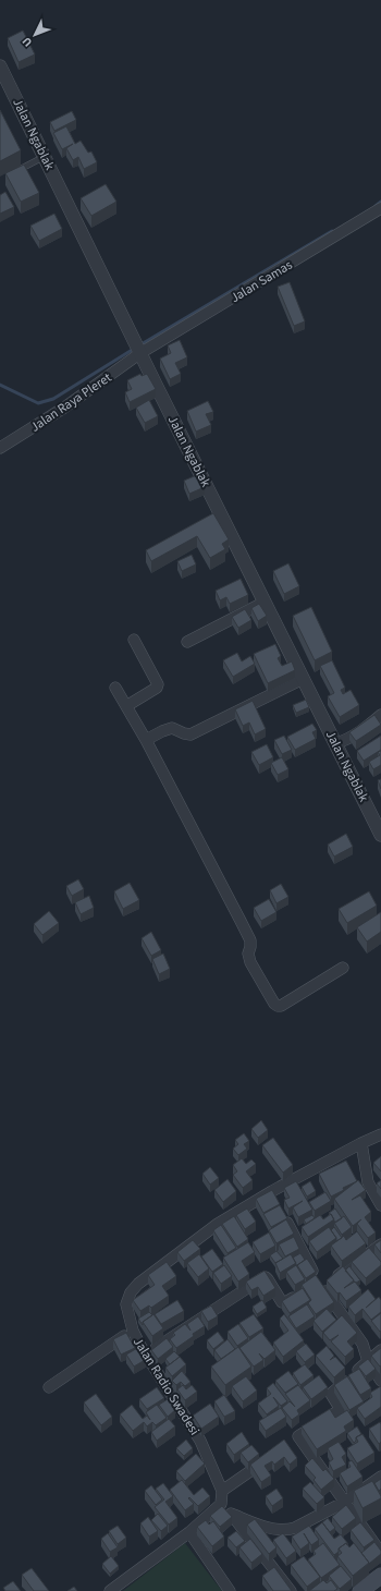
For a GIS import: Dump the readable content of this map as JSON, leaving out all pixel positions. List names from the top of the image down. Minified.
{"streets":{"street":["Jalan Ngablak","Jalan Samas","Jalan Raya Pleret","Jalan Radio Swadesi"]},"crossings":[["Jalan Ngablak","Jalan Samas"],["Jalan Ngablak","Jalan Raya Pleret"],["Jalan Samas","Jalan Raya Pleret"]],"north":"bottom left"}
